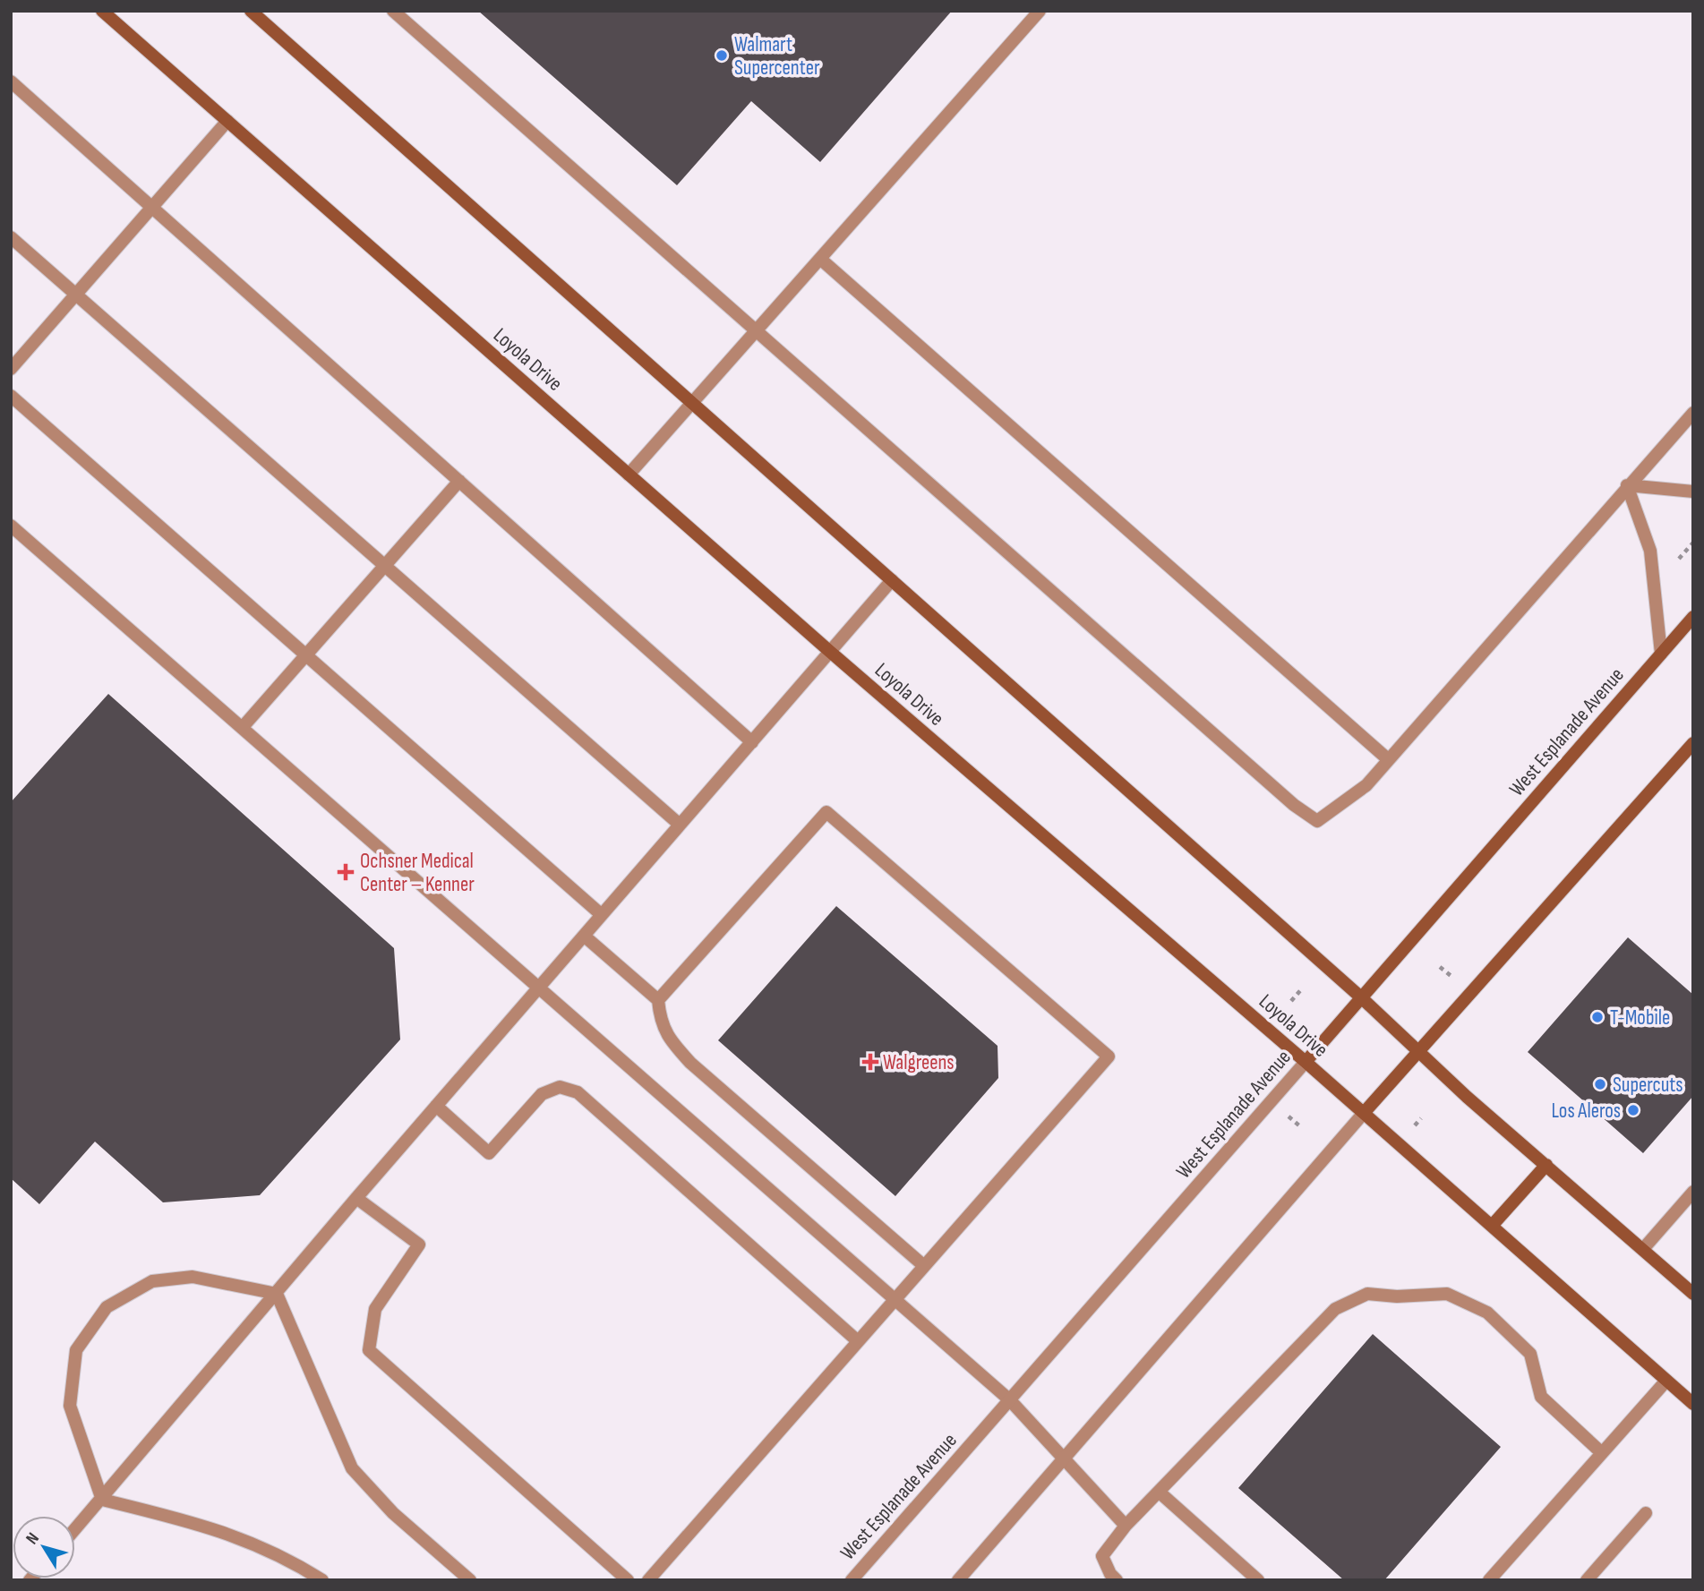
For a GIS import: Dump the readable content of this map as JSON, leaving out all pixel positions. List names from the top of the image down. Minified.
{"streets":{"main road":["Loyola Drive","West Esplanade Avenue"]},"crossings":[["Loyola Drive","West Esplanade Avenue"]],"places":{"other":["Walmart Supercenter","T-Mobile","Supercuts","Los Aleros"],"health":["Ochsner Medical Center – Kenner","Walgreens"]},"north":"top left"}
